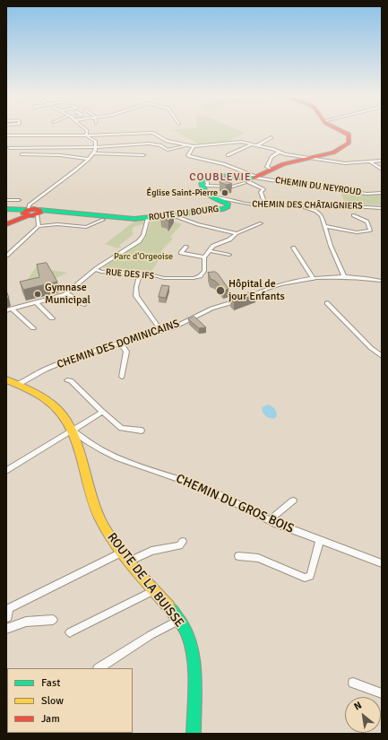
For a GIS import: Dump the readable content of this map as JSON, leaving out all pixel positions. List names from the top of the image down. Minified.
{"streets":{"main road":["ROUTE DU BOURG","ROUTE DE LA BUISSE"],"street":["CHEMIN DU NEYROUD","CHEMIN DES CHÂTAIGNIERS","RUE DES IFS","CHEMIN DES DOMINICAINS","CHEMIN DU GROS BOIS"]},"crossings":[["CHEMIN DES CHÂTAIGNIERS","ROUTE DU BOURG"],["CHEMIN DES DOMINICAINS","ROUTE DE LA BUISSE"],["CHEMIN DU GROS BOIS","ROUTE DE LA BUISSE"]],"districts":["COUBLEVIE"],"parks":["Parc d'Orgeoise"],"places":["Église Saint-Pierre","Hôpital de jour Enfants","Gymnase Municipal"],"legend":["Fast","Slow","Jam"],"north":"top left"}
